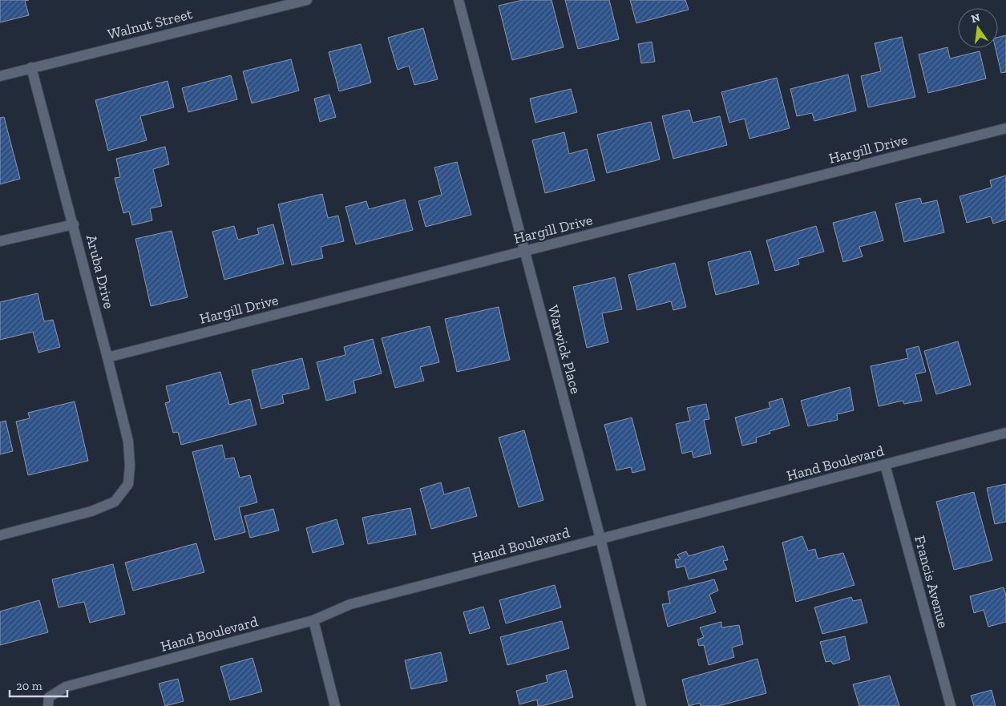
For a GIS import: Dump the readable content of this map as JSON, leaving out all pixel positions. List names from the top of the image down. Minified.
{"streets":{"street":["Walnut Street","Hargill Drive","Aruba Drive","Warwick Place","Hand Boulevard","Francis Avenue"]},"crossings":[["Walnut Street","Aruba Drive"],["Hargill Drive","Aruba Drive"],["Hargill Drive","Warwick Place"],["Warwick Place","Hand Boulevard"],["Hand Boulevard","Francis Avenue"]],"scale_bar":"20 m","north":"top"}
